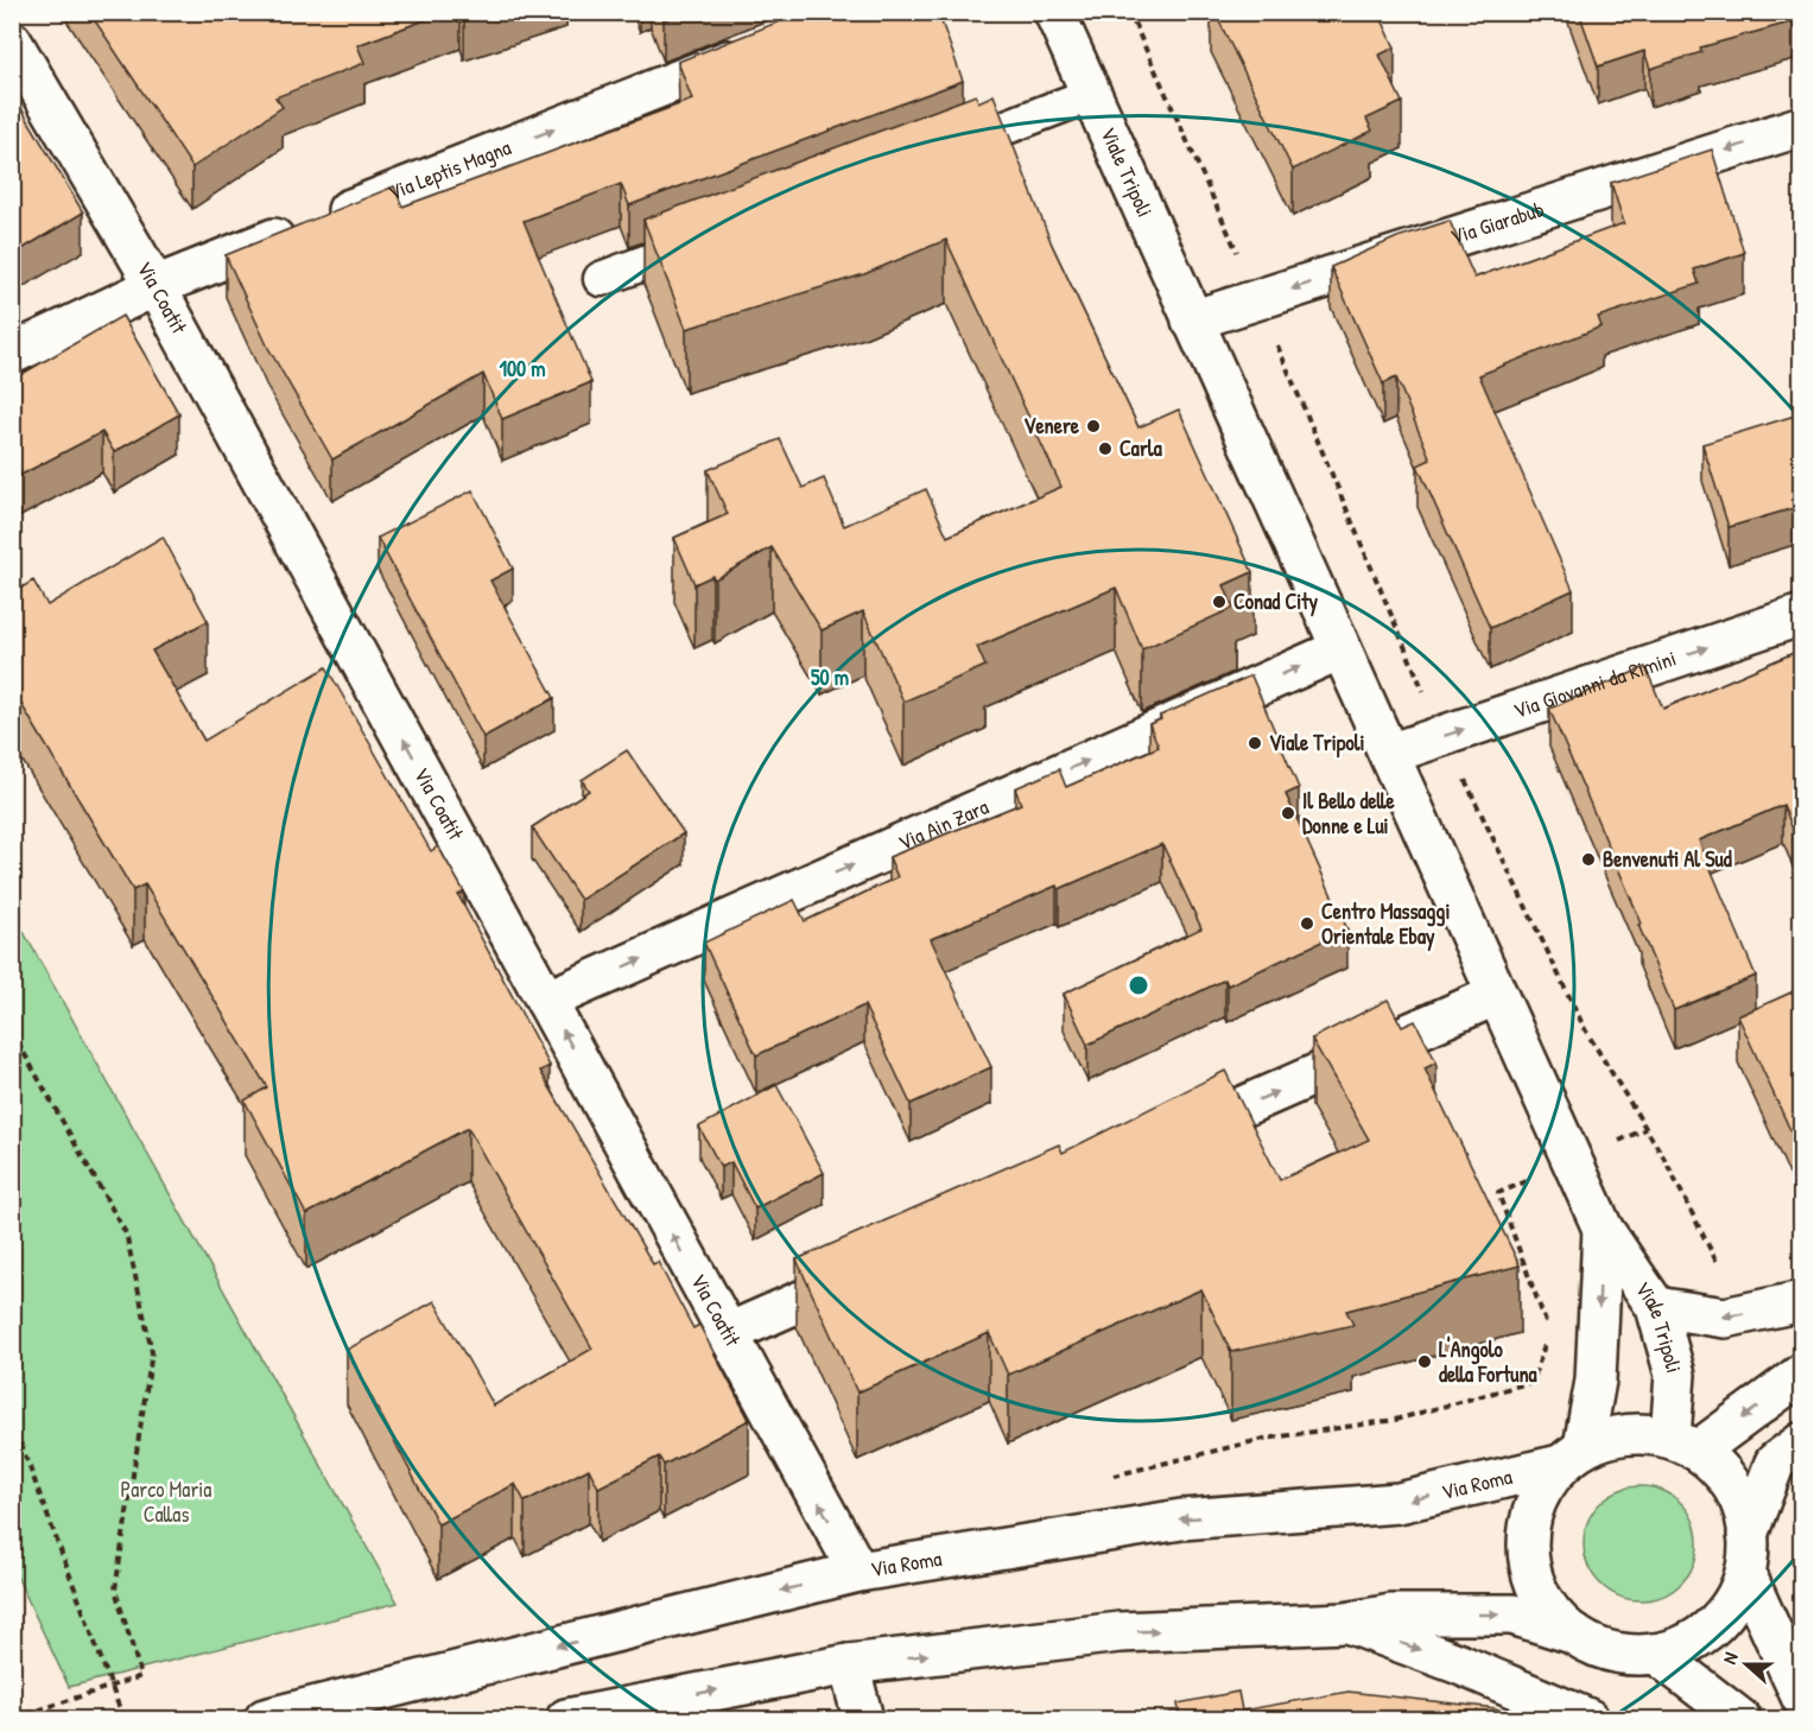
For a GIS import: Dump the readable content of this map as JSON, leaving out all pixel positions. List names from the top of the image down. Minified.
{"streets":{"street":["Via Leptis Magna","Viale Tripoli","Via Giarabub","Via Coatit","Via Giovanni da Rimini","Via Ain Zara","Via Roma"]},"crossings":[["Via Leptis Magna","Via Coatit"],["Viale Tripoli","Via Giarabub"],["Viale Tripoli","Via Giovanni da Rimini"],["Viale Tripoli","Via Ain Zara"],["Viale Tripoli","Via Roma"],["Via Coatit","Via Ain Zara"],["Via Coatit","Via Roma"]],"one_way":["Via Leptis Magna","Via Giarabub","Via Coatit","Via Giovanni da Rimini","Via Ain Zara"],"parks":["Parco Maria Callas"],"places":["Venere","Carla","Conad City","Viale Tripoli","Il Bello delle Donne e Lui","Benvenuti Al Sud","Centro Massaggi Orientale Ebay","L'Angolo della Fortuna"],"north":"left","rings":["100 m","50 m"]}
